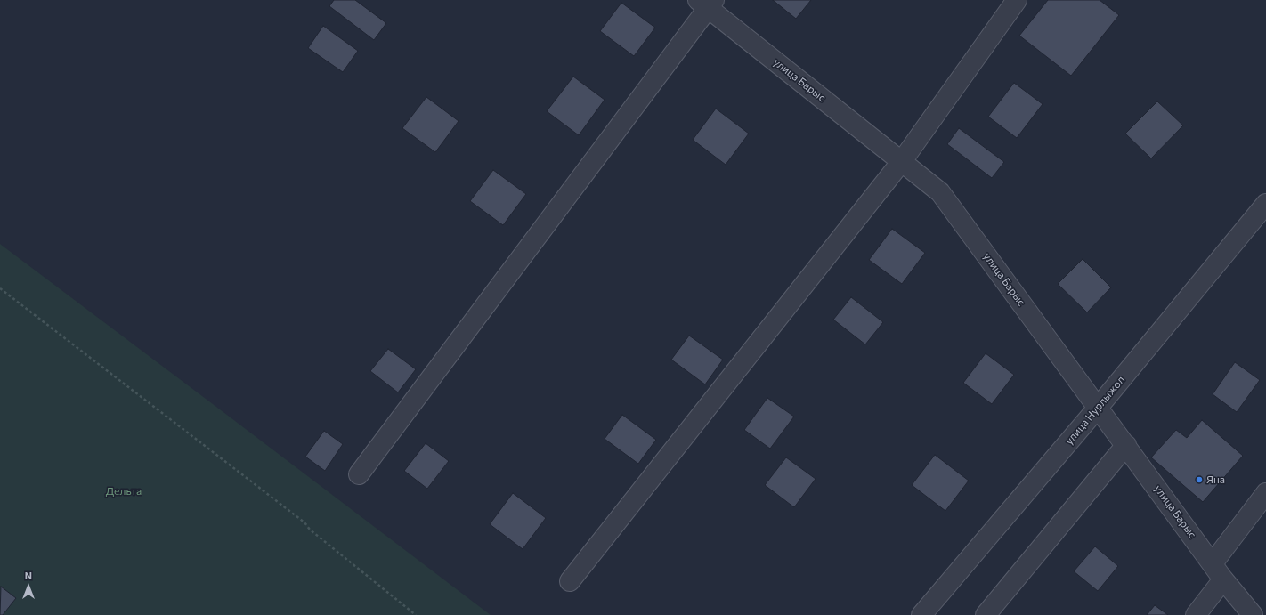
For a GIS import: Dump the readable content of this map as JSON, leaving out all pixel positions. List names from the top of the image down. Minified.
{"streets":{"street":["улица Барыс","улица Нурлыжол"]},"crossings":[["улица Барыс","улица Нурлыжол"]],"parks":["Дельта"],"places":["Яна"],"north":"top"}
